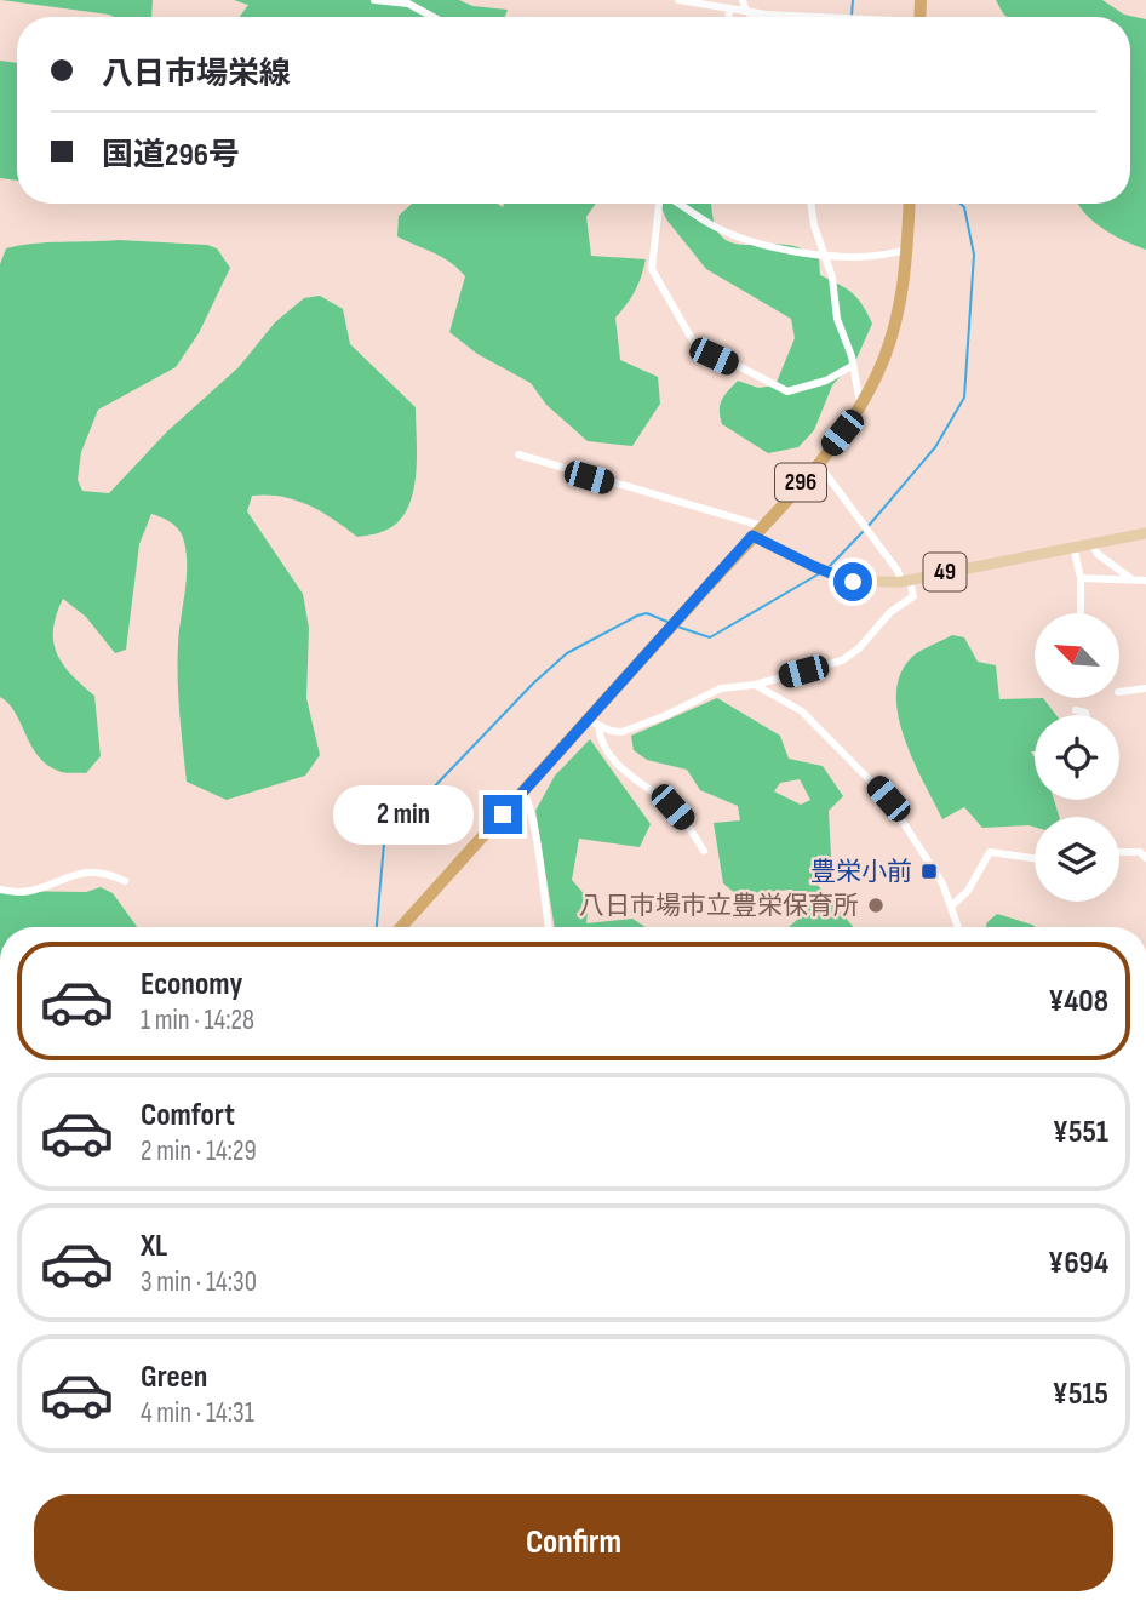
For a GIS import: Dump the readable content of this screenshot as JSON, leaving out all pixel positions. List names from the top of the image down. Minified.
{"streets":{"highway":["296"],"main road":["49"]},"crossings":[["296","49"]],"places":{"transit":["豊栄小前"],"other":["八日市場市立豊栄保育所"]},"north":"top left","page":{"banner":["八日市場栄線","国道296号"],"bubble":"2 min","list":[{"name":"Economy","note":"1 min · 14:28","value":"¥408"},{"name":"Comfort","note":"2 min · 14:29","value":"¥551"},{"name":"XL","note":"3 min · 14:30","value":"¥694"},{"name":"Green","note":"4 min · 14:31","value":"¥515"}],"buttons":"Confirm"}}
